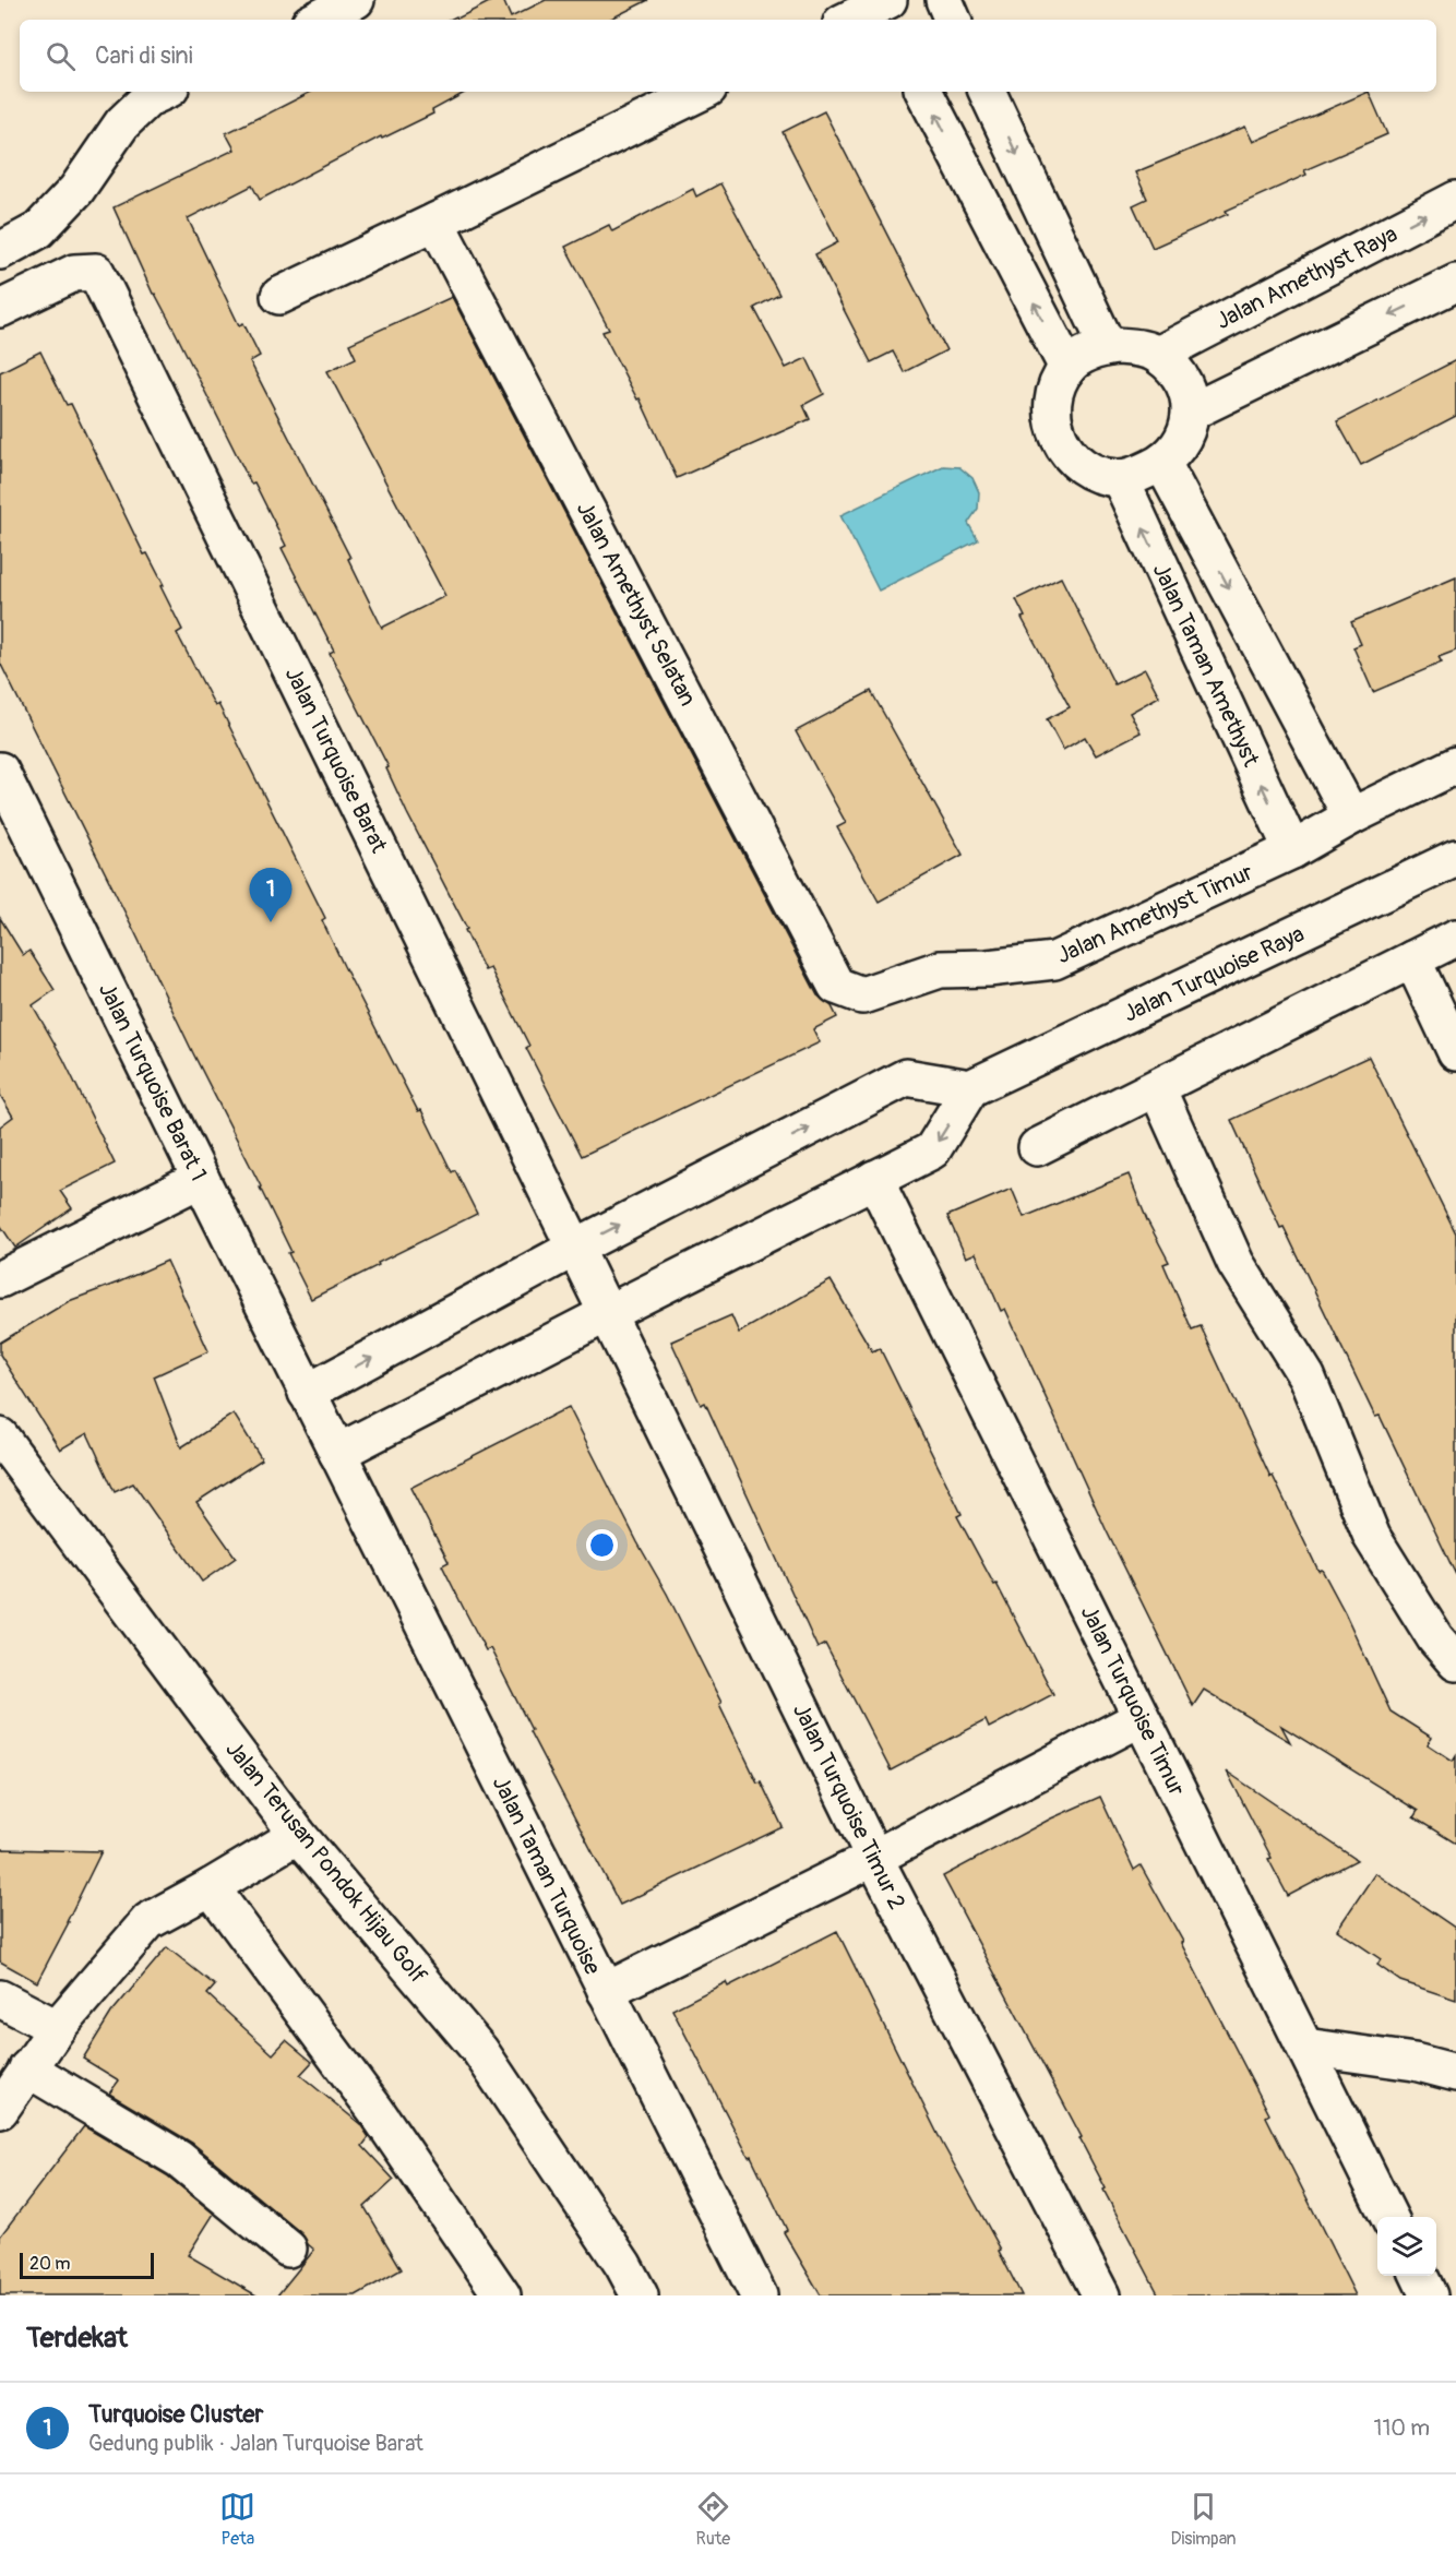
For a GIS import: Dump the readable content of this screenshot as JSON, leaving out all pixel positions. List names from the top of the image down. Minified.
{"streets":{"street":["Jalan Amethyst Raya","Jalan Amethyst Selatan","Jalan Taman Amethyst","Jalan Turquoise Barat","Jalan Amethyst Timur","Jalan Turquoise Raya","Jalan Turquoise Barat 1","Jalan Turquoise Timur","Jalan Turquoise Timur 2","Jalan Terusan Pondok Hijau Golf","Jalan Taman Turquoise"]},"crossings":[["Jalan Amethyst Raya","Jalan Taman Amethyst"],["Jalan Amethyst Selatan","Jalan Amethyst Timur"],["Jalan Taman Amethyst","Jalan Amethyst Timur"],["Jalan Turquoise Barat","Jalan Turquoise Timur 2"],["Jalan Turquoise Barat 1","Jalan Taman Turquoise"]],"scale_bar":"20 m","page":{"search":"Cari di sini","pins":"1","scale":"20 m","heading":"Terdekat","list":[{"mark":"1","name":"Turquoise Cluster","note":"Gedung publik · Jalan Turquoise Barat","value":"110 m"}],"nav":["Peta","Rute","Disimpan"]}}
